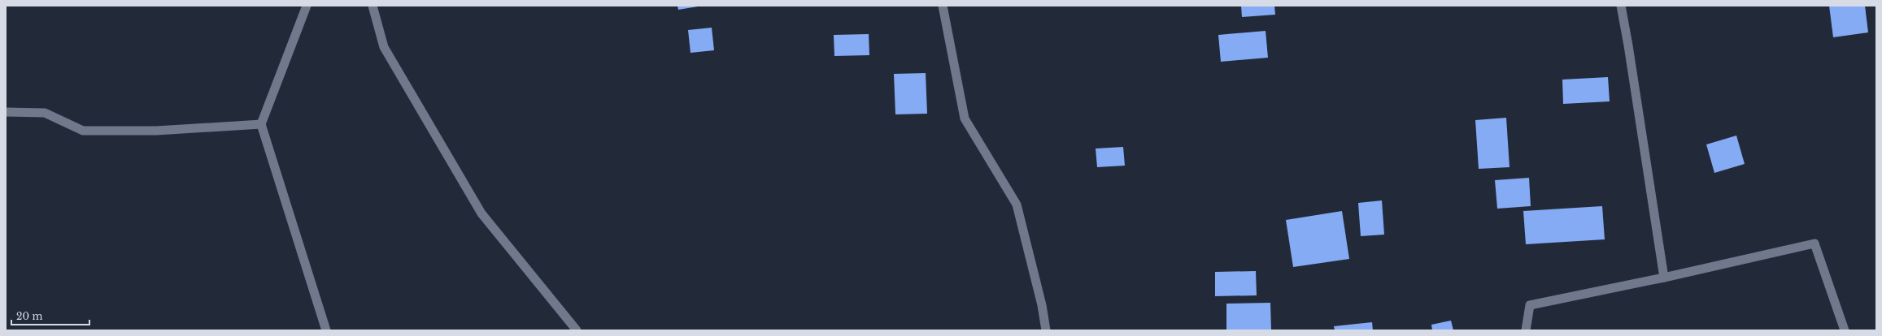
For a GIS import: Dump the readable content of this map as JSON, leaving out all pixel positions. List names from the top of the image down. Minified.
{"scale_bar":"20 m"}
